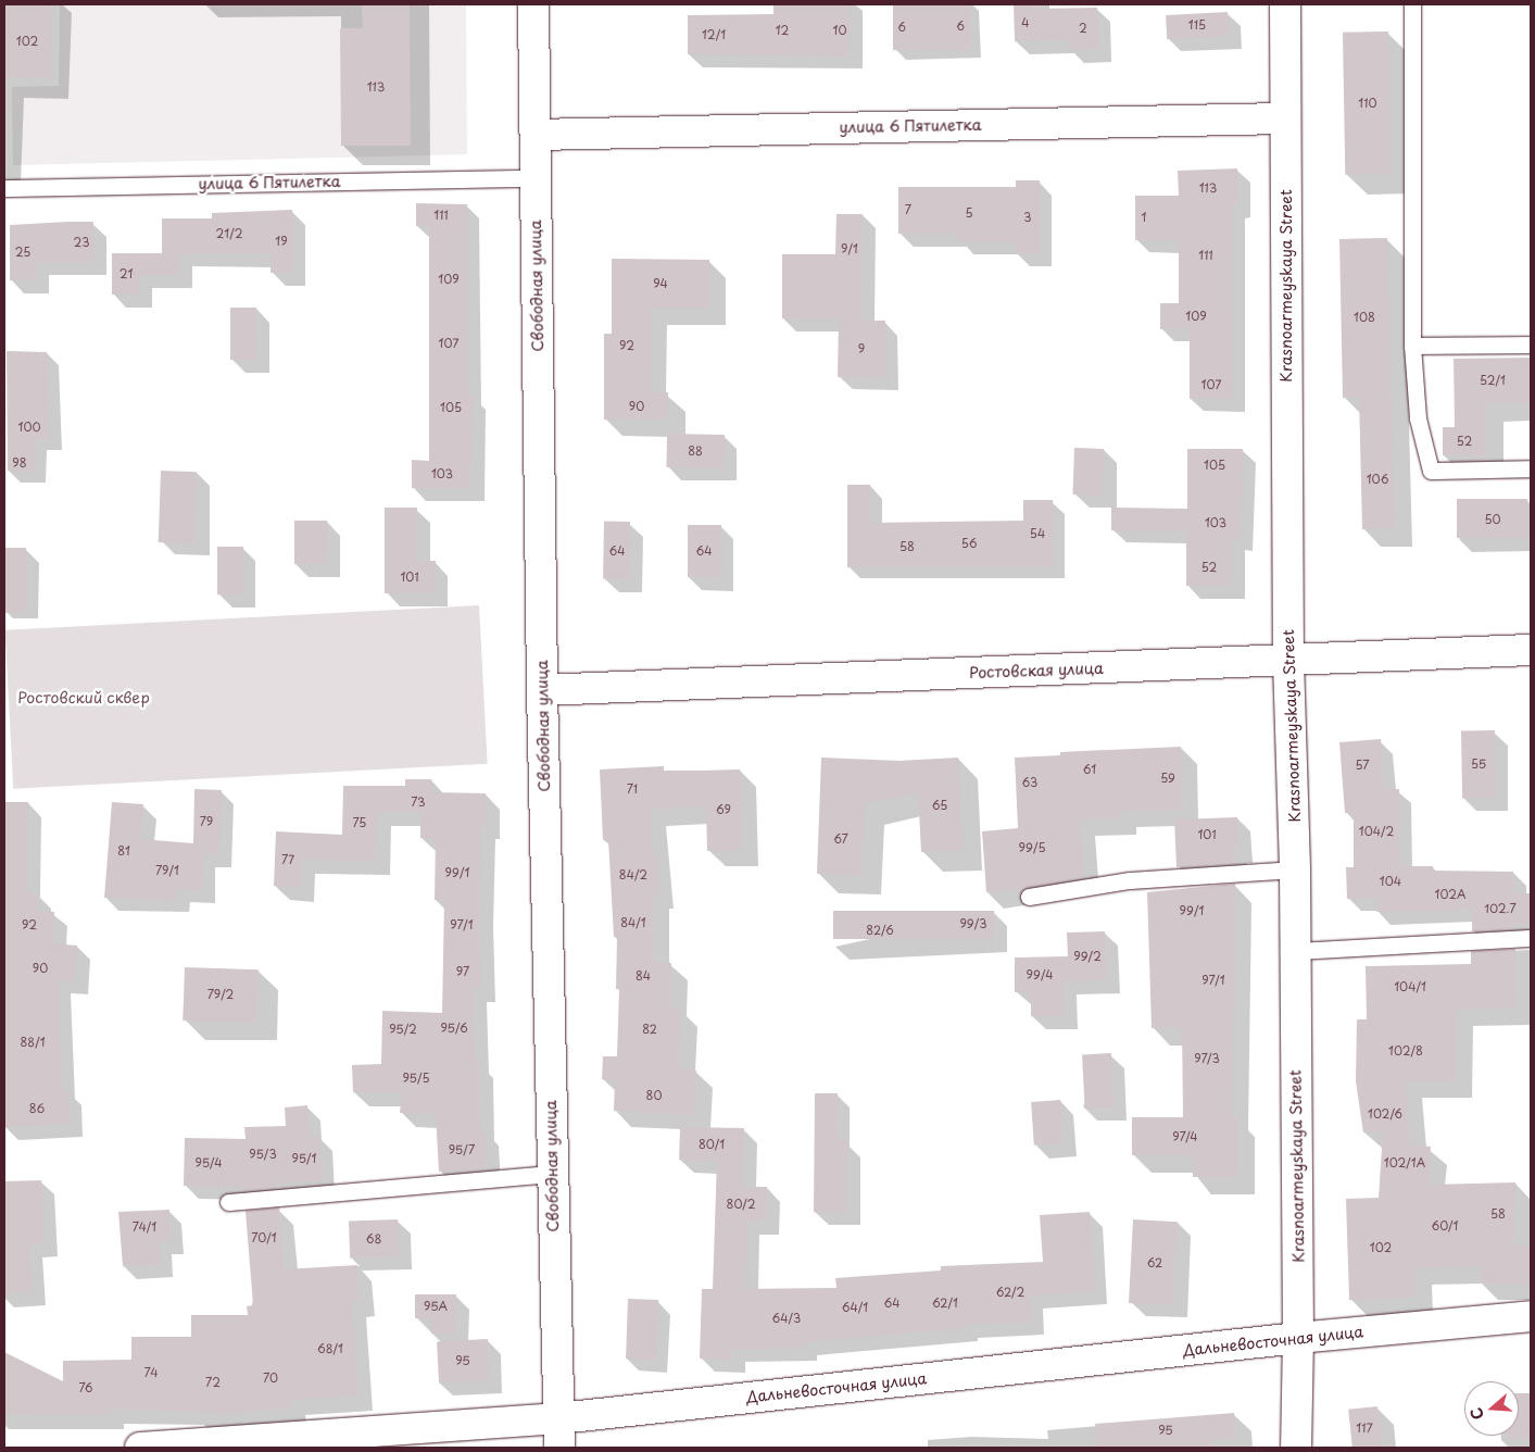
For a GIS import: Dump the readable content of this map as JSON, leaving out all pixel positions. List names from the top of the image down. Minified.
{"streets":{"street":["улица 6 Пятилетка","Свободная улица","Krasnoarmeyskaya Street","Ростовская улица","Дальневосточная улица"]},"crossings":[["улица 6 Пятилетка","Свободная улица"],["улица 6 Пятилетка","Krasnoarmeyskaya Street"],["Свободная улица","Ростовская улица"],["Свободная улица","Дальневосточная улица"],["Krasnoarmeyskaya Street","Ростовская улица"],["Krasnoarmeyskaya Street","Дальневосточная улица"]],"parks":["Ростовский сквер"],"house_numbers":["4","115","6","6","2","12","10","12/1","102","113","110","113","7","5","111","3","1","21/2","19","23","9/1","25","111","21","109","94","109","108","107","92","9","52/1","107","90","105","100","52","88","98","105","103","106","50","103","54","56","58","64","64","52","101","55","57","61","59","63","71","73","65","69","79","75","104/2","101","67","99/5","81","77","79/1","99/1","84/2","104","102А","102.7","99/1","84/1","99/3","92","97/1","82/6","99/2","90","97","99/4","84","97/1","104/1","79/2","95/6","95/2","82","88/1","102/8","97/3","95/5","80","86","102/6","97/4","80/1","95/7","95/3","95/1","95/4","102/1А","80/2","58","60/1","74/1","70/1","68","102","62","62/2","64","62/1","95А","64/1","64/3","68/1","95","74","70","72","76","117","95"],"north":"left"}
